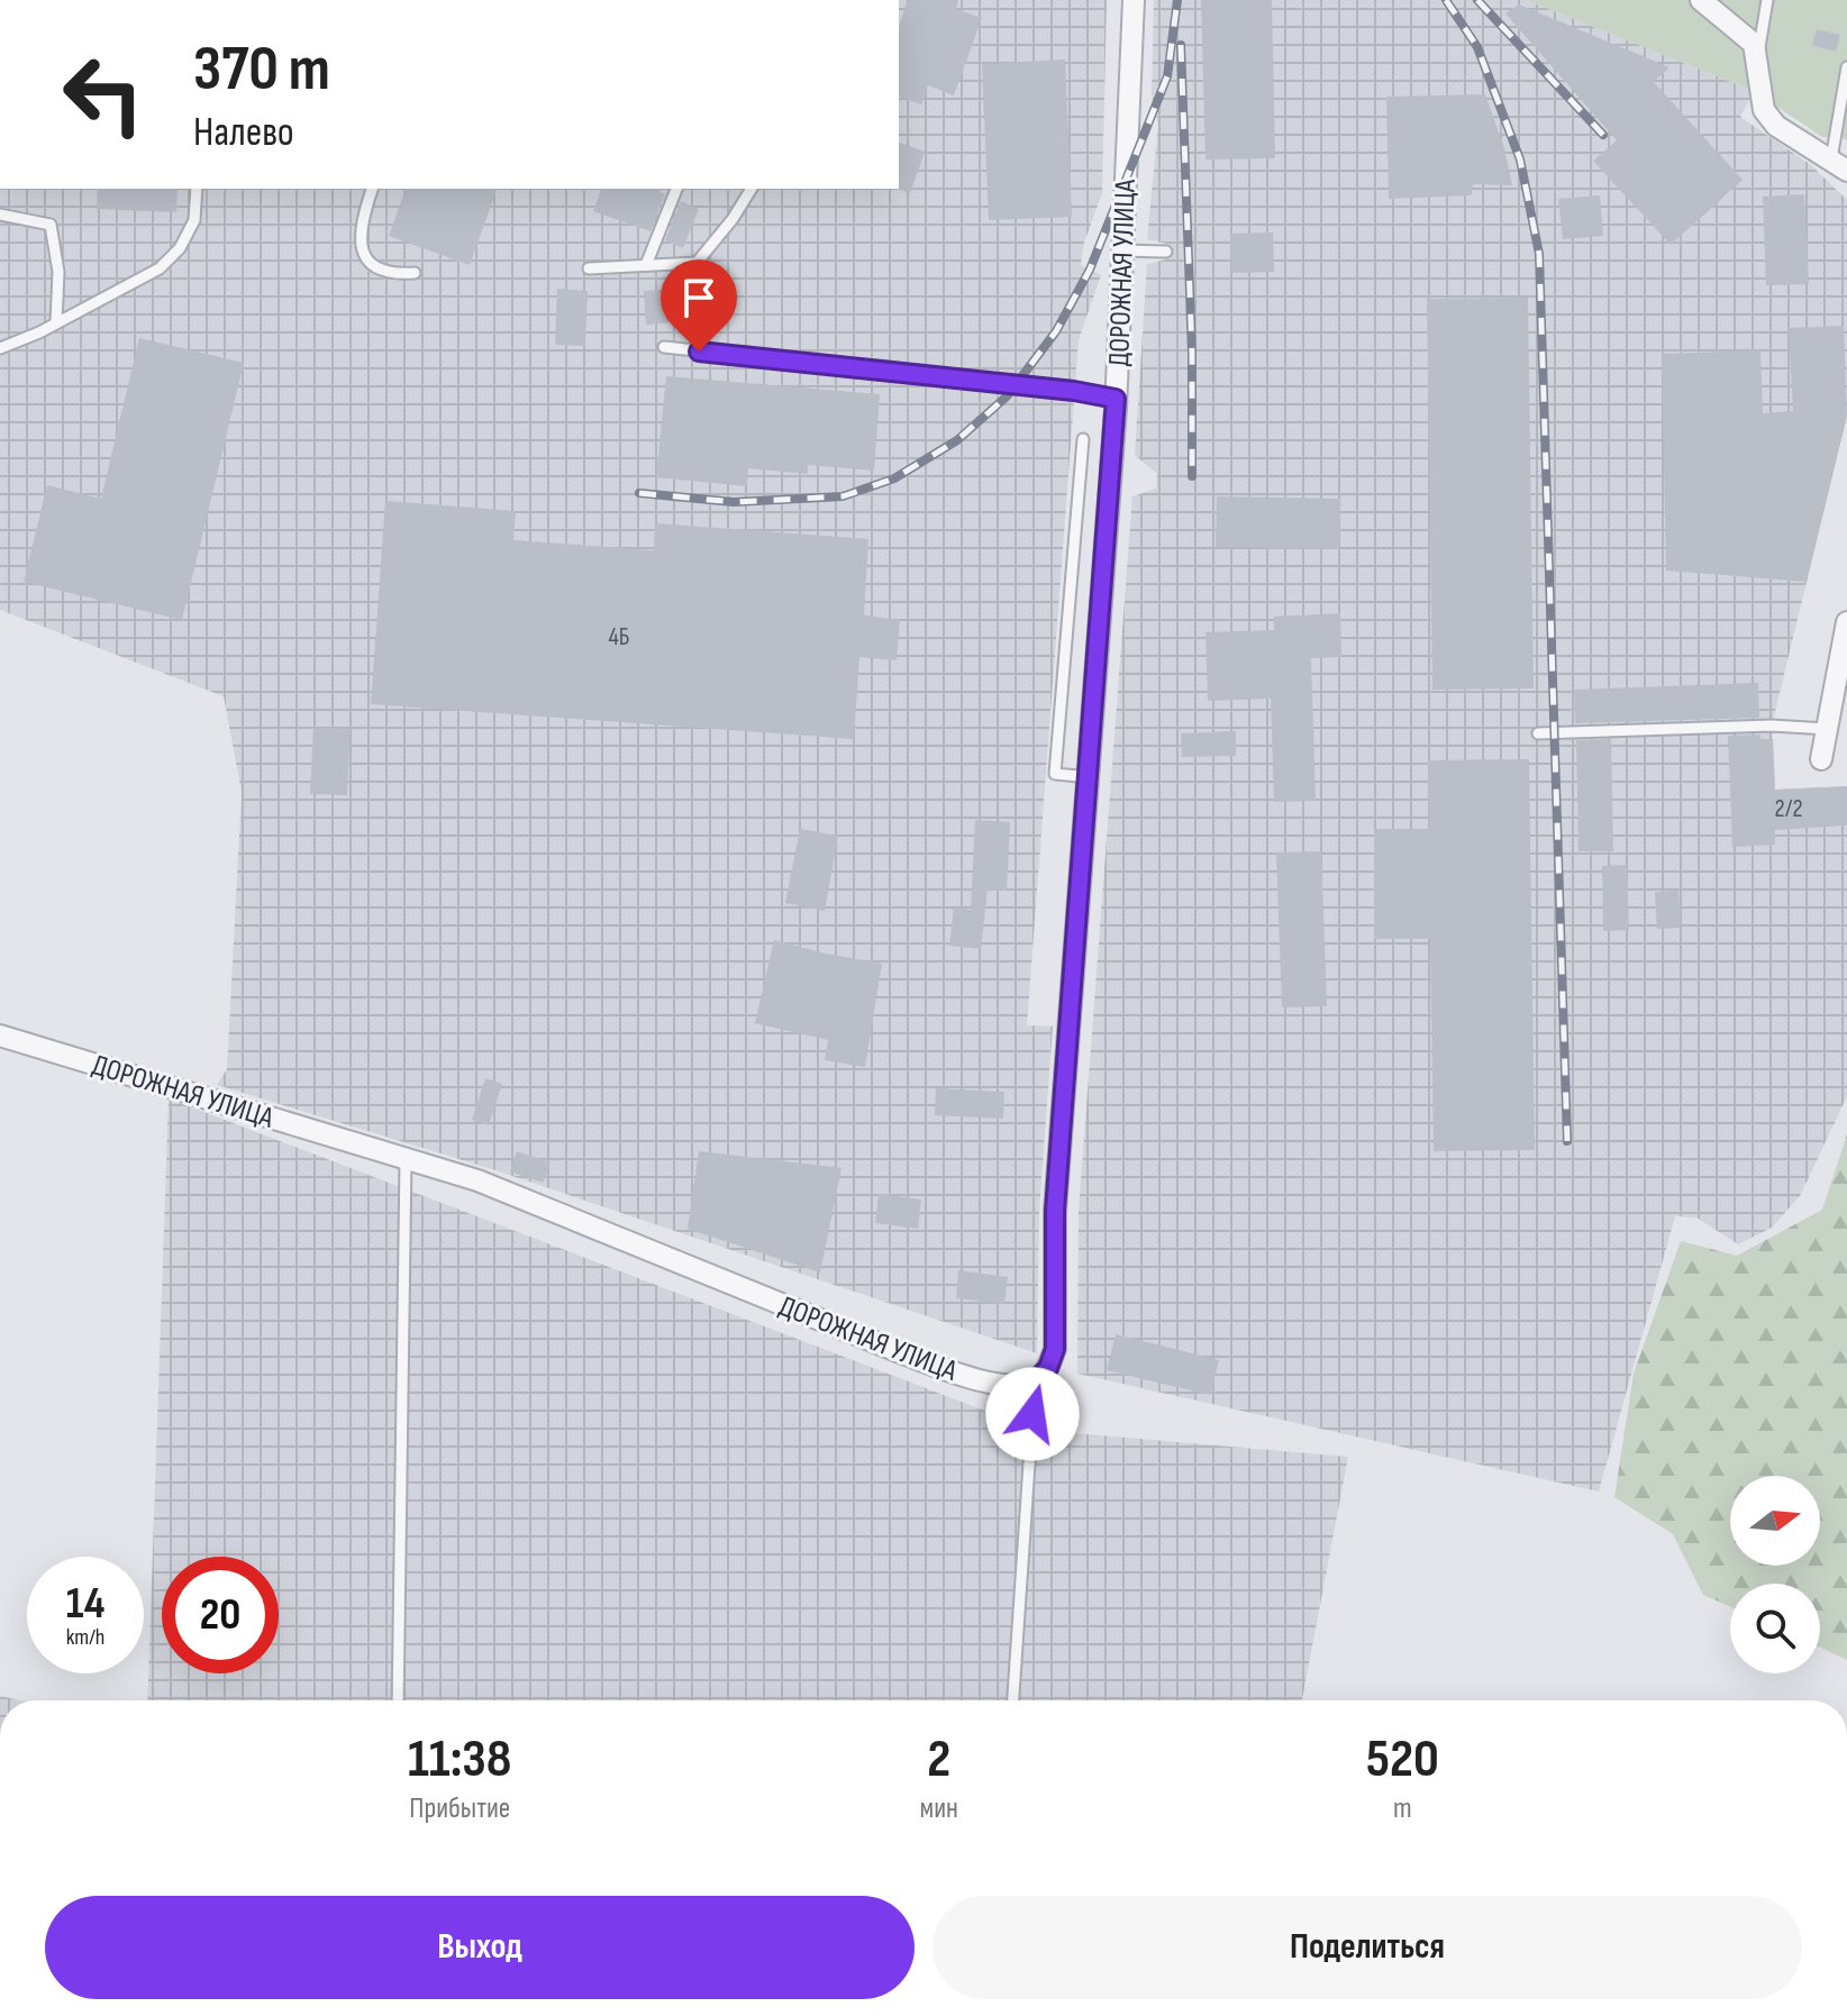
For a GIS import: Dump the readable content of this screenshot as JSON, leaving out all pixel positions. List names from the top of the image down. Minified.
{"streets":{"street":["ДОРОЖНАЯ УЛИЦА"]},"house_numbers":["4Б","2/2"],"north":"right","page":{"turn":["370 m","Налево"],"speed":"14 km/h","limit":"20","eta":["11:38","Прибытие","2","мин","520","m"],"buttons":["Выход","Поделиться"]}}
